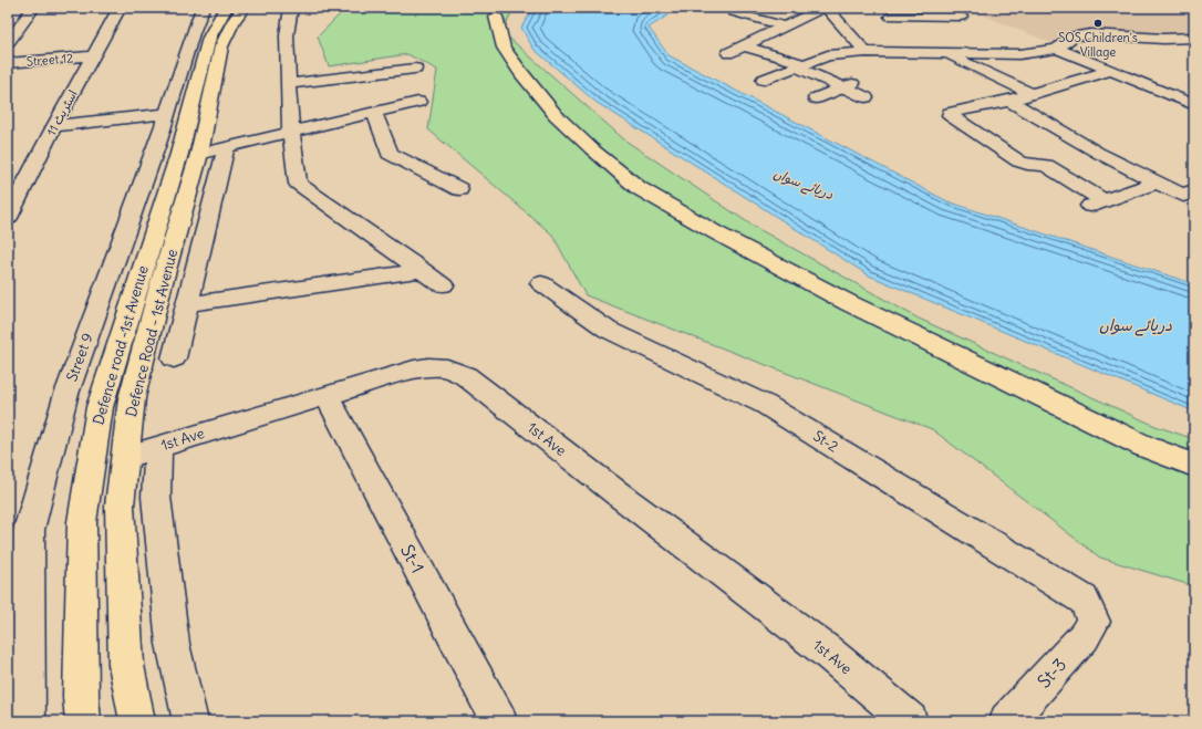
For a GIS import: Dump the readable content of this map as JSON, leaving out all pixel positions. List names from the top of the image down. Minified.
{"streets":{"main road":["Defence Road - 1st Avenue","Defence road -1st Avenue"],"street":["Street 12","اسٹریٹ 11","Street 9","1st Ave","St-2","St-1","St-3"]},"crossings":[["Street 12","اسٹریٹ 11"],["Defence Road - 1st Avenue","Defence road -1st Avenue"],["Defence Road - 1st Avenue","Street 9"],["Defence Road - 1st Avenue","1st Ave"],["Defence road -1st Avenue","Street 9"],["1st Ave","St-1"],["St-2","St-3"]],"water":["دریائے سواں"],"places":["SOS Children's Village"]}
